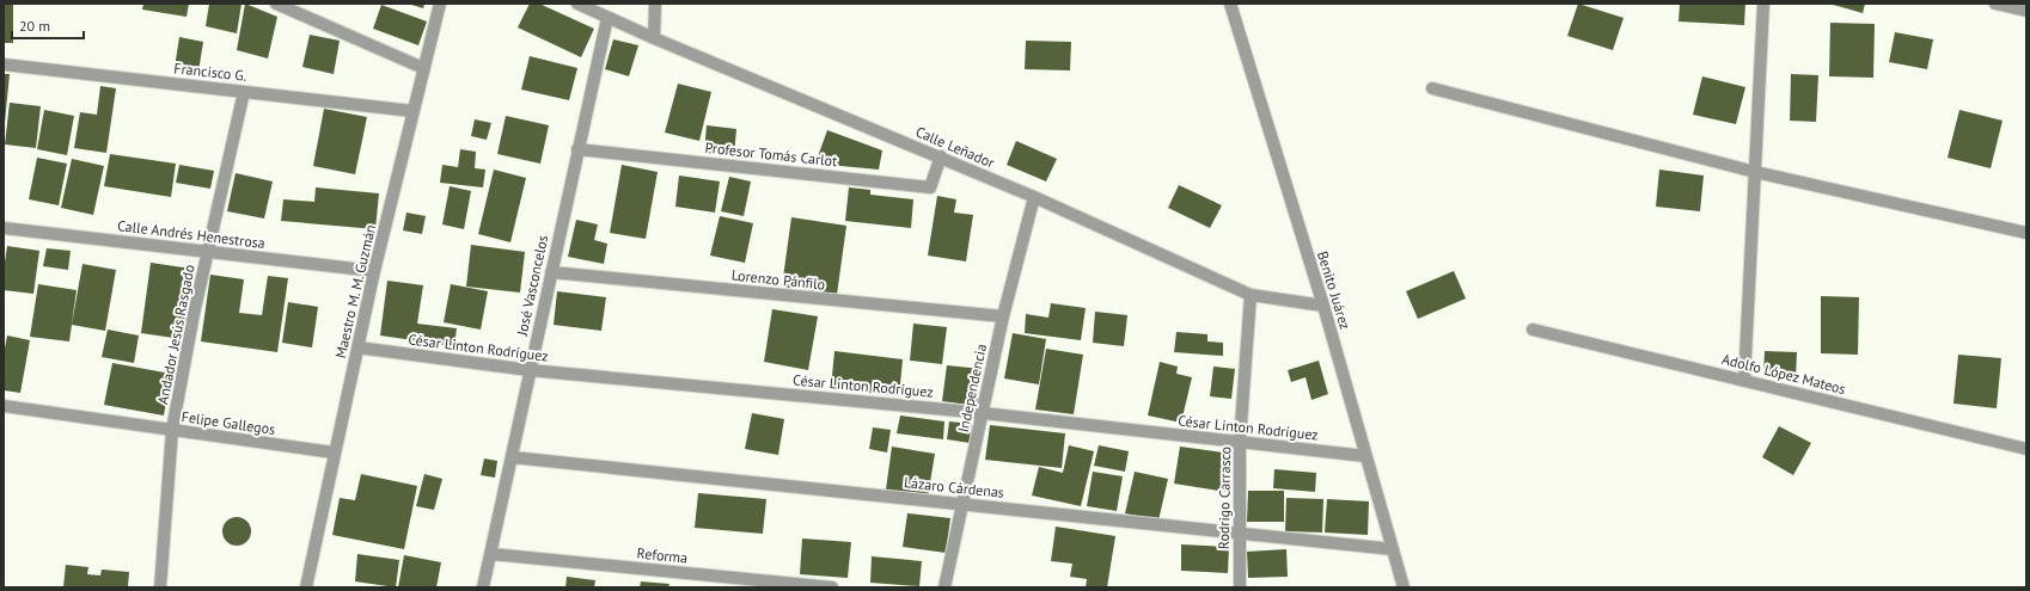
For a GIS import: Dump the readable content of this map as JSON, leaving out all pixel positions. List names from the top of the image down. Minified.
{"streets":{"street":["Francisco G.","Calle Leñador","Profesor Tomás Carlot","Calle Andrés Henestrosa","Lorenzo Pánfilo","José Vasconcelos","Benito Juárez","Maestro M. M. Guzmán","Andador Jesús Rasgado","César Linton Rodríguez","Adolfo López Mateos","Independencia","Felipe Gallegos","Lázaro Cárdenas","Rodrigo Carrasco","Reforma"]},"crossings":[["Francisco G.","Maestro M. M. Guzmán"],["Francisco G.","Andador Jesús Rasgado"],["Calle Leñador","Profesor Tomás Carlot"],["Calle Leñador","José Vasconcelos"],["Calle Leñador","Benito Juárez"],["Calle Leñador","Independencia"],["Calle Leñador","Rodrigo Carrasco"],["Profesor Tomás Carlot","José Vasconcelos"],["Calle Andrés Henestrosa","Maestro M. M. Guzmán"],["Calle Andrés Henestrosa","Andador Jesús Rasgado"],["Lorenzo Pánfilo","José Vasconcelos"],["Lorenzo Pánfilo","Independencia"],["José Vasconcelos","César Linton Rodríguez"],["José Vasconcelos","Lázaro Cárdenas"],["José Vasconcelos","Reforma"],["Benito Juárez","César Linton Rodríguez"],["Benito Juárez","Lázaro Cárdenas"],["Maestro M. M. Guzmán","César Linton Rodríguez"],["Maestro M. M. Guzmán","Felipe Gallegos"],["Andador Jesús Rasgado","Felipe Gallegos"],["César Linton Rodríguez","Independencia"],["César Linton Rodríguez","Rodrigo Carrasco"],["Independencia","Lázaro Cárdenas"],["Lázaro Cárdenas","Rodrigo Carrasco"]],"scale_bar":"20 m"}
